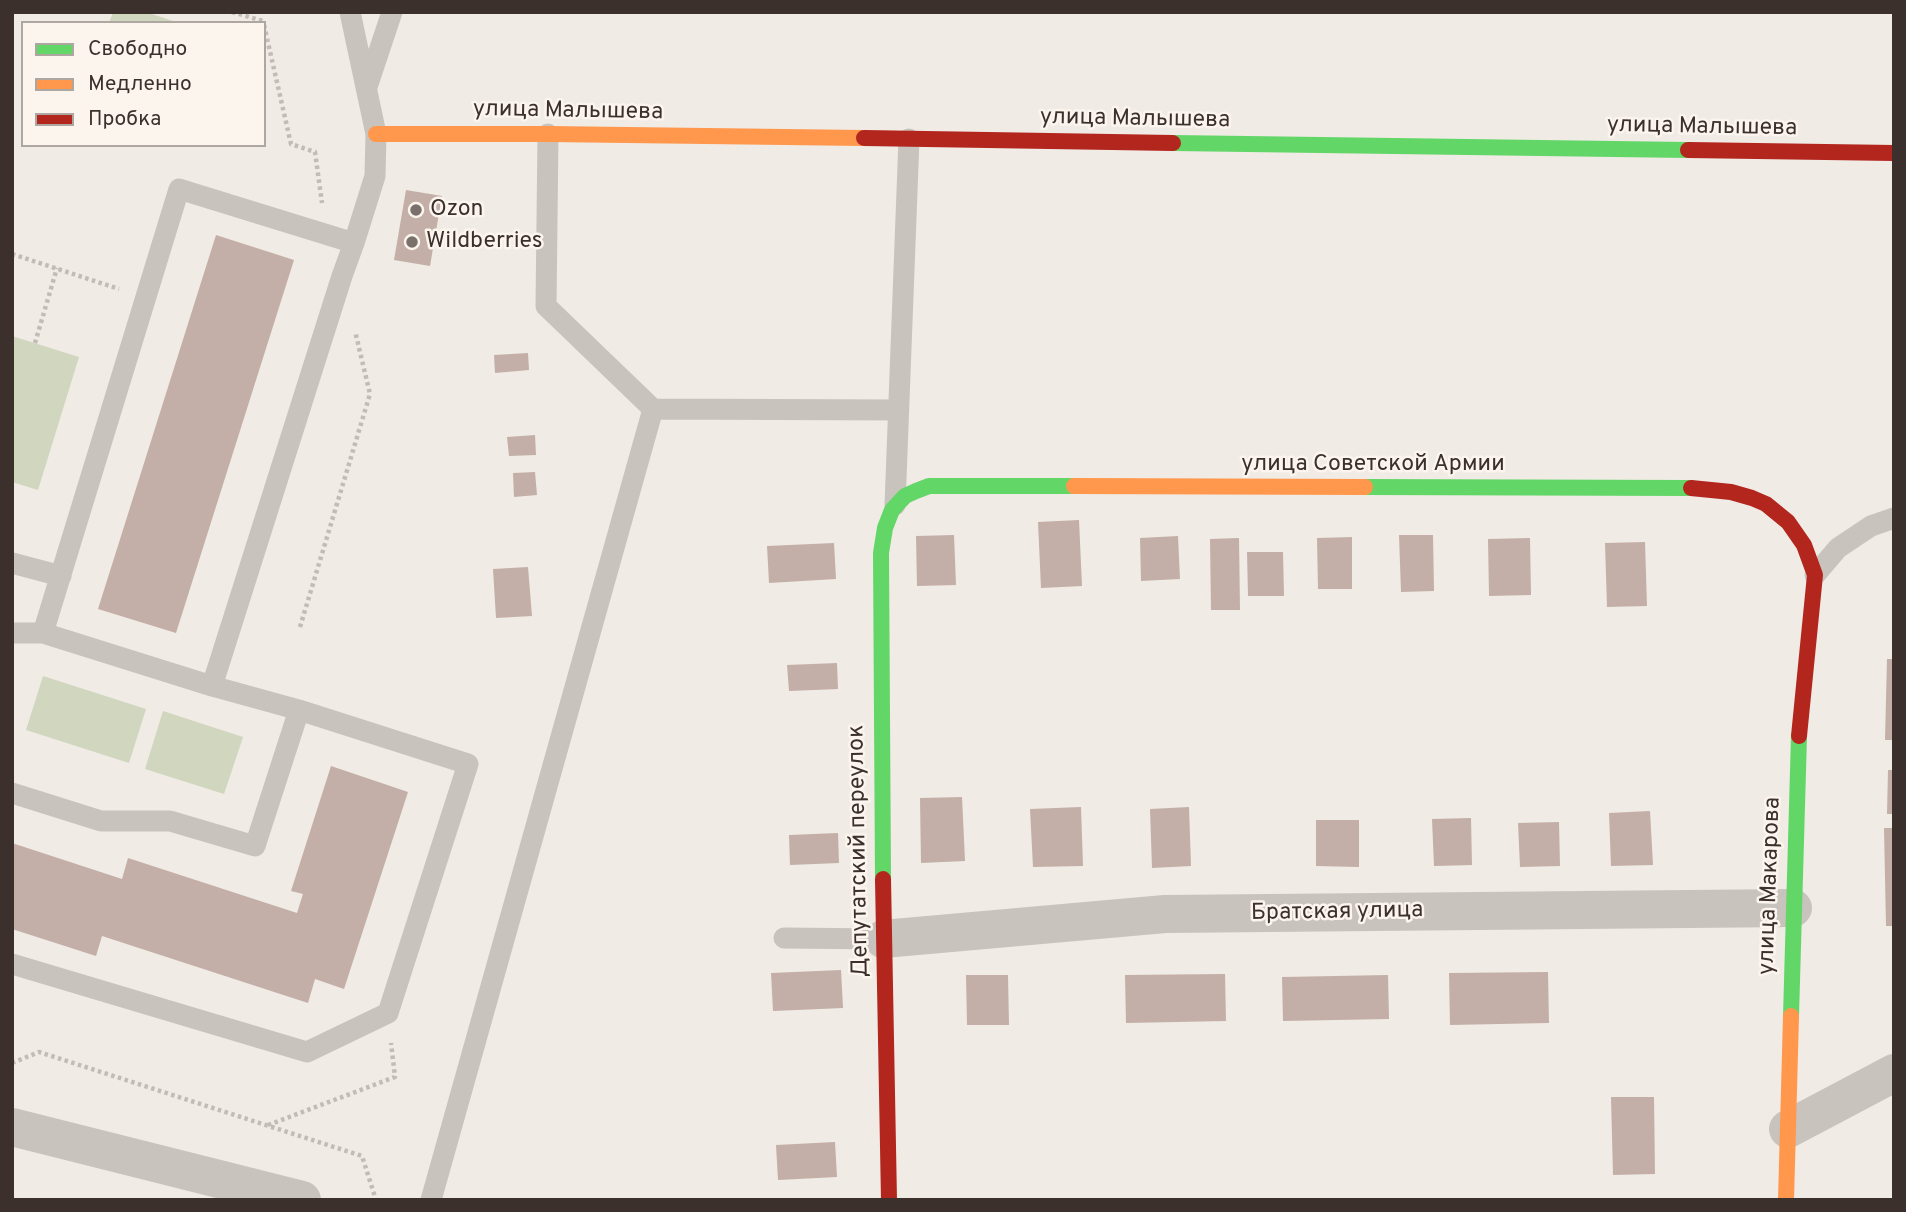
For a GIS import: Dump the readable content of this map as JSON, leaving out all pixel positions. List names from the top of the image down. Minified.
{"streets":{"street":["улица Малышева","улица Советской Армии","Депутатский переулок","улица Макарова","Братская улица"]},"crossings":[["улица Советской Армии","Депутатский переулок"],["улица Советской Армии","улица Макарова"],["Депутатский переулок","Братская улица"],["улица Макарова","Братская улица"]],"places":["Ozon","Wildberries"],"legend":["Свободно","Медленно","Пробка"]}
